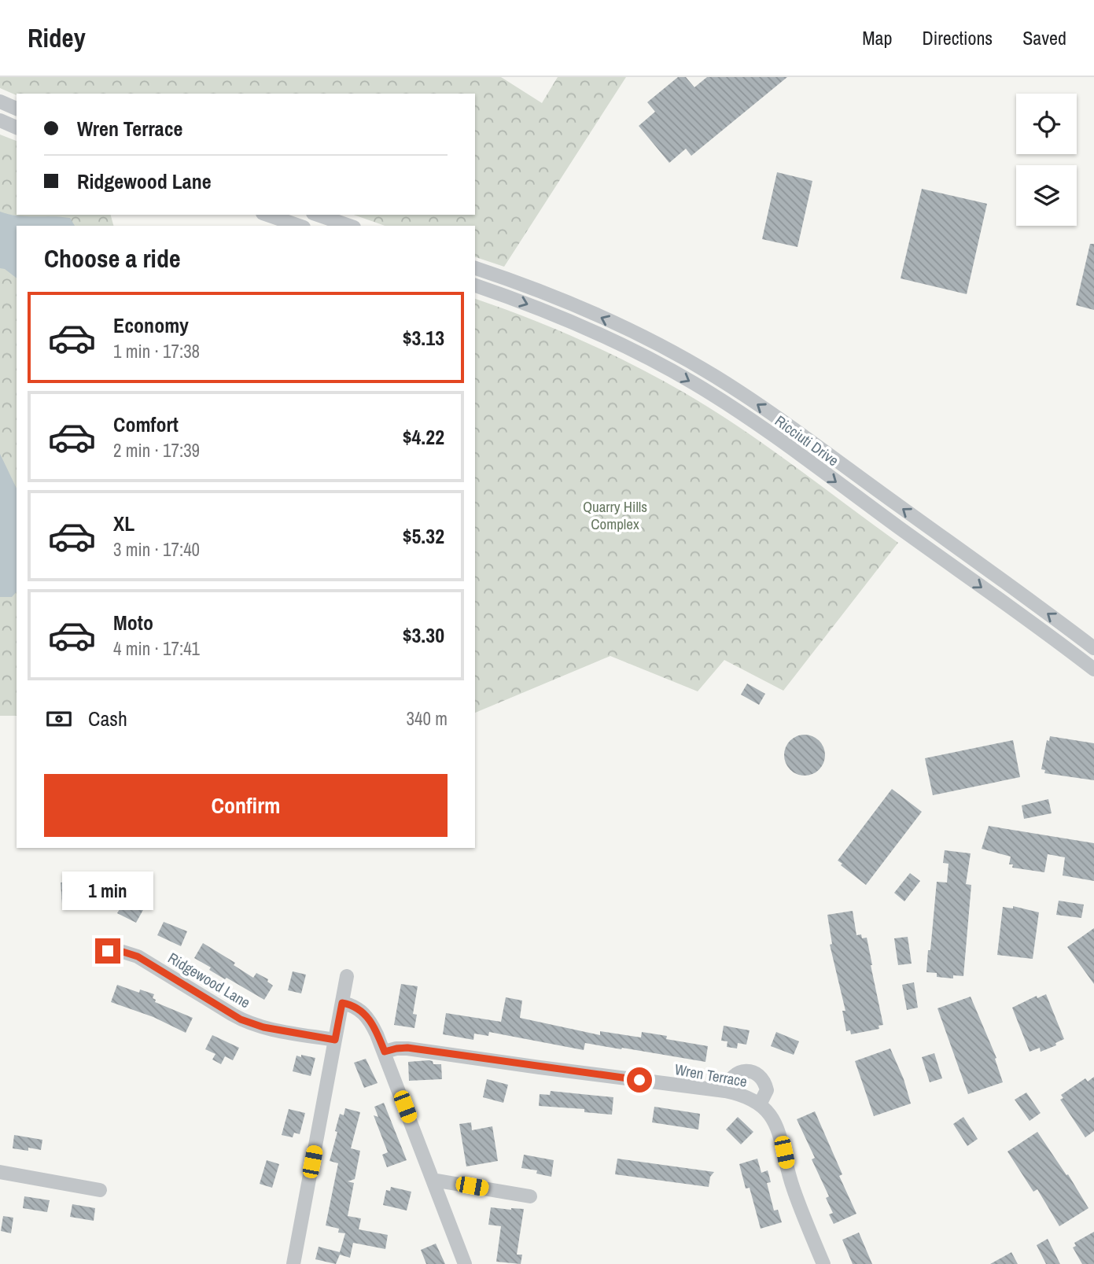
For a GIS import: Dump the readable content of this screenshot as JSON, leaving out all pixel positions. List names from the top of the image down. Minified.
{"streets":{"street":["Ricciuti Drive","Ridgewood Lane","Wren Terrace"]},"parks":["Quarry Hills Complex"],"page":{"header":"Ridey","nav":["Map","Directions","Saved"],"banner":["Wren Terrace","Ridgewood Lane"],"heading":"Choose a ride","list":[{"name":"Economy","note":"1 min · 17:38","value":"$3.13"},{"name":"Comfort","note":"2 min · 17:39","value":"$4.22"},{"name":"XL","note":"3 min · 17:40","value":"$5.32"},{"name":"Moto","note":"4 min · 17:41","value":"$3.30"}],"pay":["Cash","340 m"],"buttons":"Confirm","bubble":"1 min"}}
